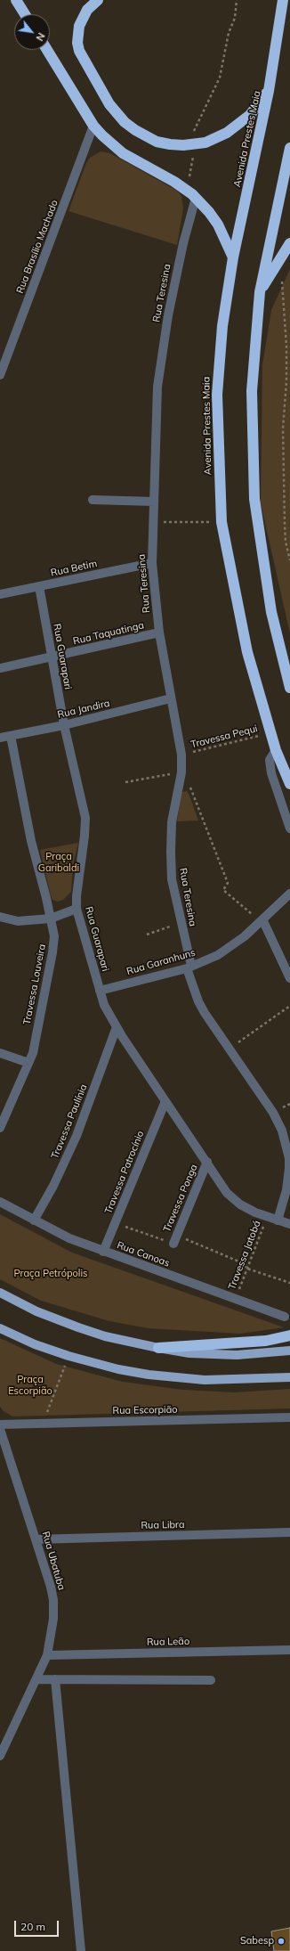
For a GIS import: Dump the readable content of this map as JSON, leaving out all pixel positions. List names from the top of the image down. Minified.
{"streets":{"highway":["Avenida Prestes Maia"],"street":["Rua Brasílio Machado","Rua Teresina","Rua Betim","Rua Taquatinga","Rua Guarapari","Rua Jandira","Rua Garanhuns","Travessa Louveira","Travessa Paulínia","Travessa Patrocínio","Travessa Ponga","Rua Canoas","Rua Escorpião","Rua Libra","Rua Ubatuba","Rua Leão"],"path":["Travessa Pequi","Travessa Jatobá"]},"crossings":[["Avenida Prestes Maia","Travessa Pequi"],["Rua Teresina","Rua Betim"],["Rua Teresina","Rua Taquatinga"],["Rua Teresina","Rua Guarapari"],["Rua Teresina","Rua Jandira"],["Rua Teresina","Travessa Pequi"],["Rua Teresina","Rua Garanhuns"],["Rua Betim","Rua Guarapari"],["Rua Taquatinga","Rua Guarapari"],["Rua Guarapari","Rua Jandira"],["Rua Guarapari","Rua Garanhuns"],["Rua Guarapari","Travessa Paulínia"],["Rua Guarapari","Travessa Patrocínio"],["Rua Guarapari","Travessa Ponga"],["Rua Guarapari","Travessa Jatobá"],["Rua Jandira","Travessa Louveira"],["Travessa Paulínia","Rua Canoas"],["Travessa Patrocínio","Rua Canoas"],["Rua Canoas","Travessa Jatobá"],["Rua Libra","Rua Ubatuba"],["Rua Ubatuba","Rua Leão"]],"parks":["Praça Garibaldi","Praça Petrópolis","Praça Escorpião"],"places":["Sabesp"],"scale_bar":"20 m","north":"bottom right"}
